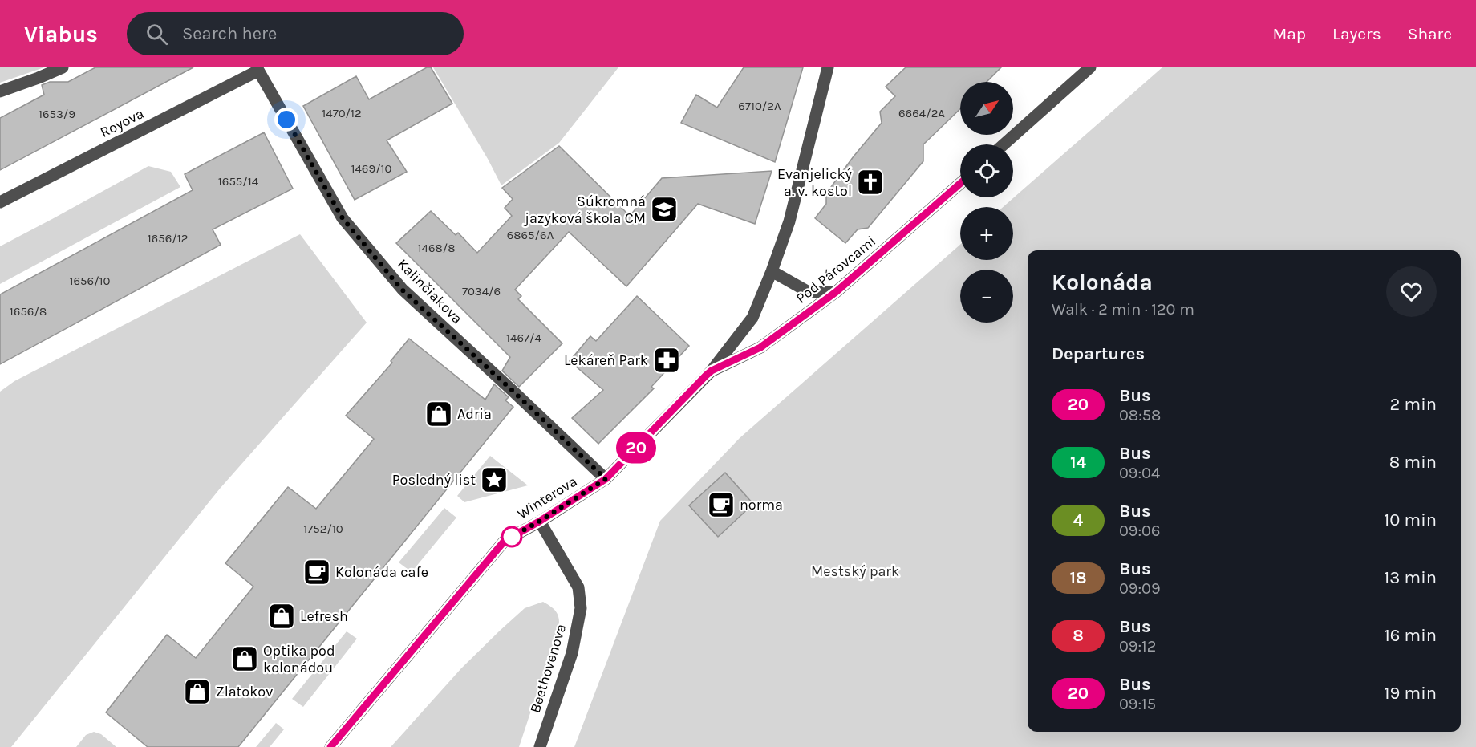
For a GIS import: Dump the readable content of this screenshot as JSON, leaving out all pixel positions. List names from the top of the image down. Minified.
{"streets":{"street":["Royova","Pod Párovcami","Kalinčiakova","Winterova","Beethovenova"]},"crossings":[["Royova","Kalinčiakova"],["Pod Párovcami","Winterova"],["Kalinčiakova","Winterova"],["Winterova","Beethovenova"]],"parks":["Mestský park"],"places":{"church":["Evanjelický a. v. kostol"],"school or university":["Súkromná jazyková škola CM"],"pharmacy":["Lekáreň Park"],"shop":["Adria","Lefresh","Optika pod kolonádou","Zlatokov"],"place":["Posledný list"],"cafe":["norma","Kolonáda cafe"]},"lines":["bus line 20"],"house_numbers":["6710/2A","1470/12","6664/2A","1653/9","1469/10","1655/14","6865/6A","1656/12","1468/8","1656/10","7034/6","1656/8","1467/4","1752/10"],"north":"top right","page":{"header":"Viabus","search":"Search here","nav":["Map","Layers","Share"],"on_map":"20","map_buttons":["+","−"],"heading":[["Kolonáda","Walk · 2 min · 120 m"],"Departures"],"list":[{"mark":"20","name":"Bus","note":"08:58","value":"2 min"},{"mark":"14","name":"Bus","note":"09:04","value":"8 min"},{"mark":"4","name":"Bus","note":"09:06","value":"10 min"},{"mark":"18","name":"Bus","note":"09:09","value":"13 min"},{"mark":"8","name":"Bus","note":"09:12","value":"16 min"},{"mark":"20","name":"Bus","note":"09:15","value":"19 min"}]}}
